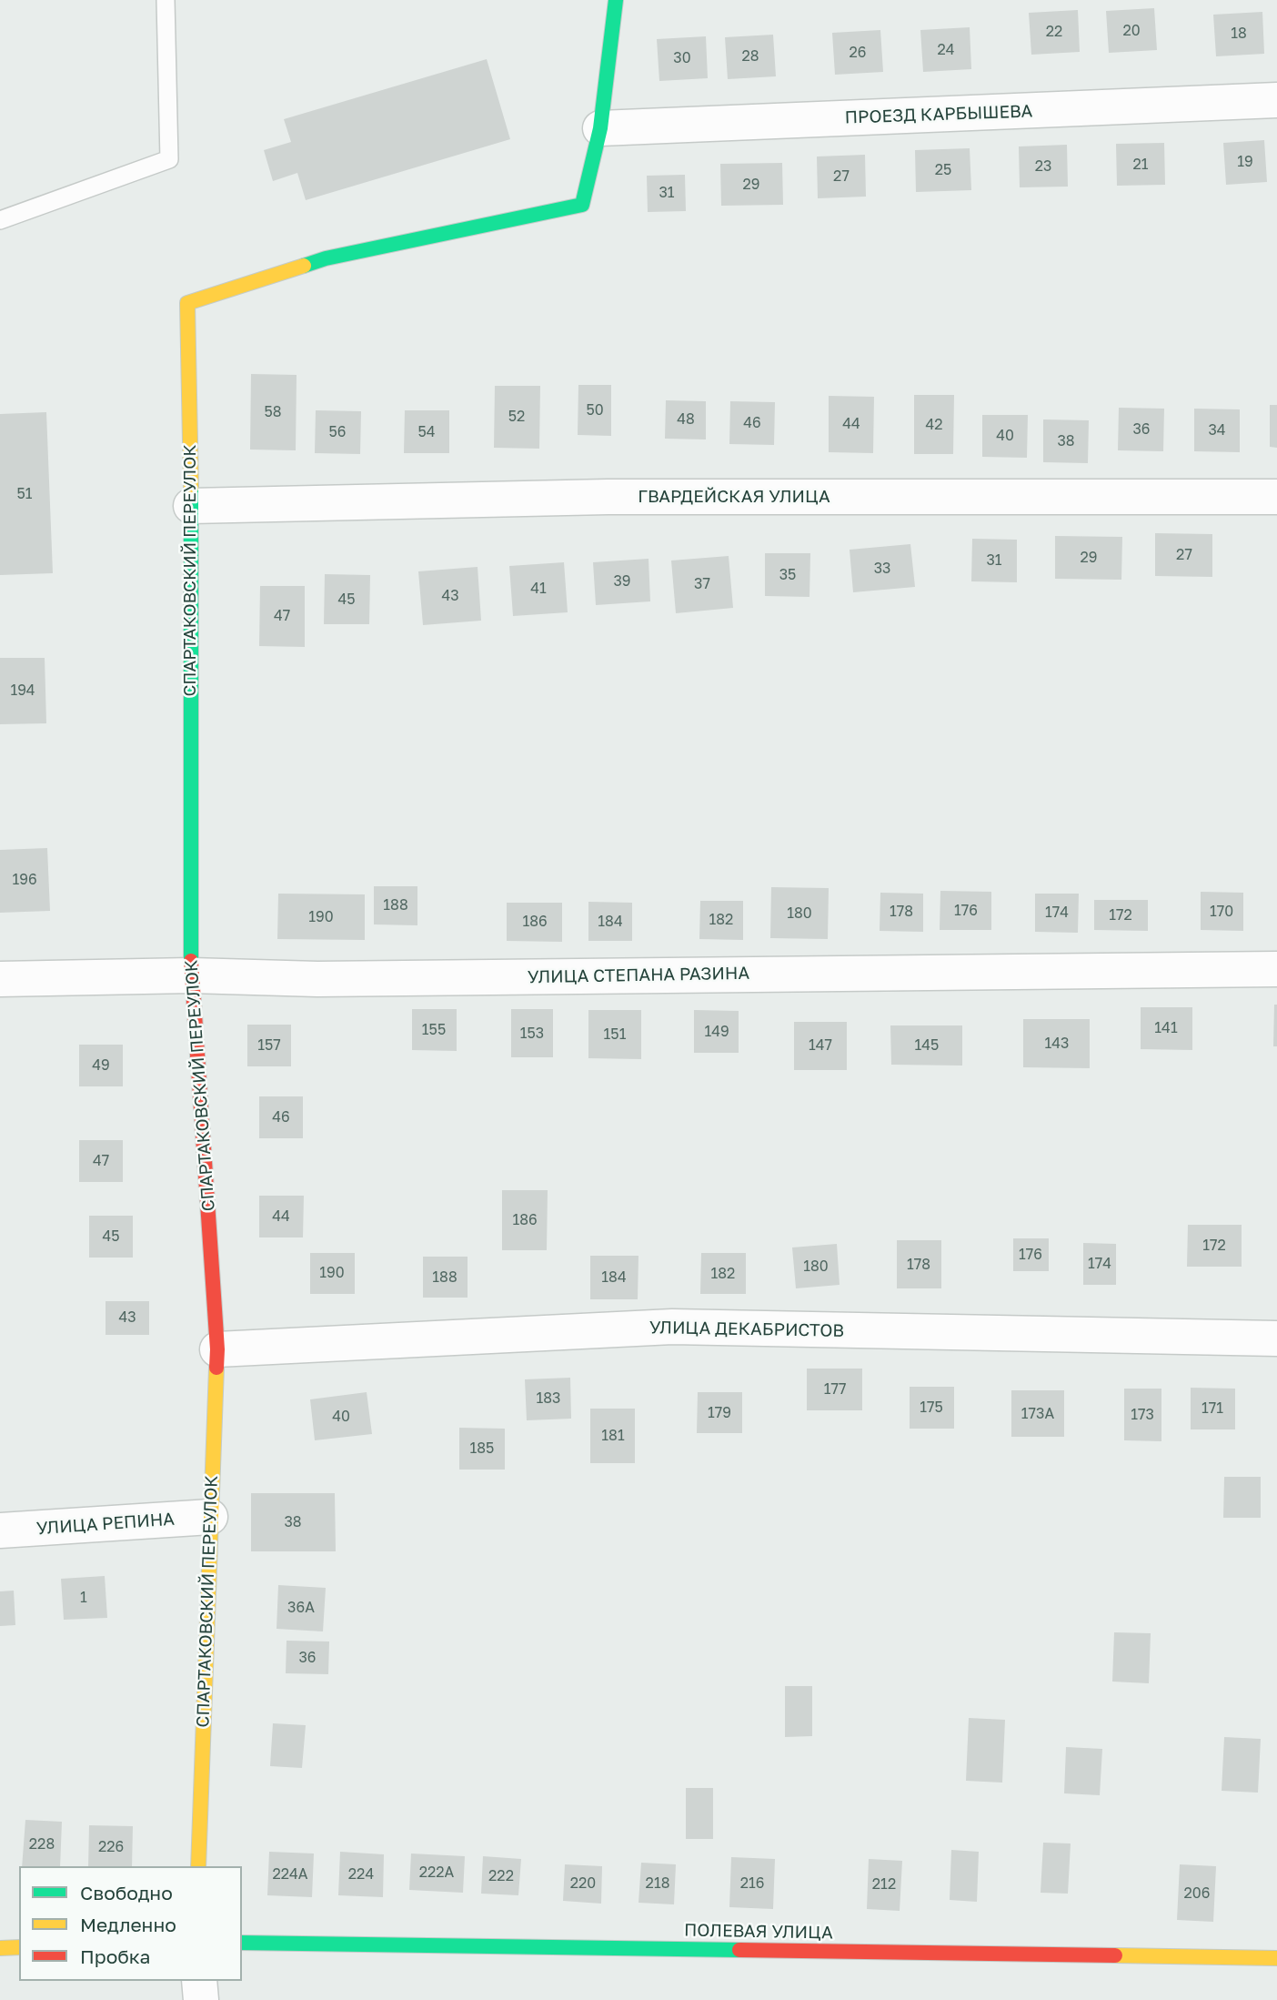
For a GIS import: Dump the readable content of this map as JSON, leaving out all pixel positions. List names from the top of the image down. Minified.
{"streets":{"street":["ПРОЕЗД КАРБЫШЕВА","ГВАРДЕЙСКАЯ УЛИЦА","СПАРТАКОВСКИЙ ПЕРЕУЛОК","УЛИЦА СТЕПАНА РАЗИНА","УЛИЦА ДЕКАБРИСТОВ","УЛИЦА РЕПИНА","ПОЛЕВАЯ УЛИЦА"]},"crossings":[["ПРОЕЗД КАРБЫШЕВА","СПАРТАКОВСКИЙ ПЕРЕУЛОК"],["ГВАРДЕЙСКАЯ УЛИЦА","СПАРТАКОВСКИЙ ПЕРЕУЛОК"],["СПАРТАКОВСКИЙ ПЕРЕУЛОК","УЛИЦА СТЕПАНА РАЗИНА"],["СПАРТАКОВСКИЙ ПЕРЕУЛОК","УЛИЦА ДЕКАБРИСТОВ"],["СПАРТАКОВСКИЙ ПЕРЕУЛОК","УЛИЦА РЕПИНА"]],"house_numbers":["20","22","18","24","26","28","30","19","21","23","25","27","29","31","50","58","52","48","46","44","42","36","34","56","54","40","38","51","27","29","31","33","35","39","37","41","43","45","47","194","196","188","176","178","170","174","180","172","190","182","186","184","141","155","149","153","151","143","157","147","145","49","46","47","44","186","45","172","176","174","178","180","190","182","188","184","43","177","183","175","171","179","173А","173","40","181","185","38","1","36А","36","228","226","222А","224А","224","222","220","218","216","212","206"],"legend":["Свободно","Медленно","Пробка"]}
